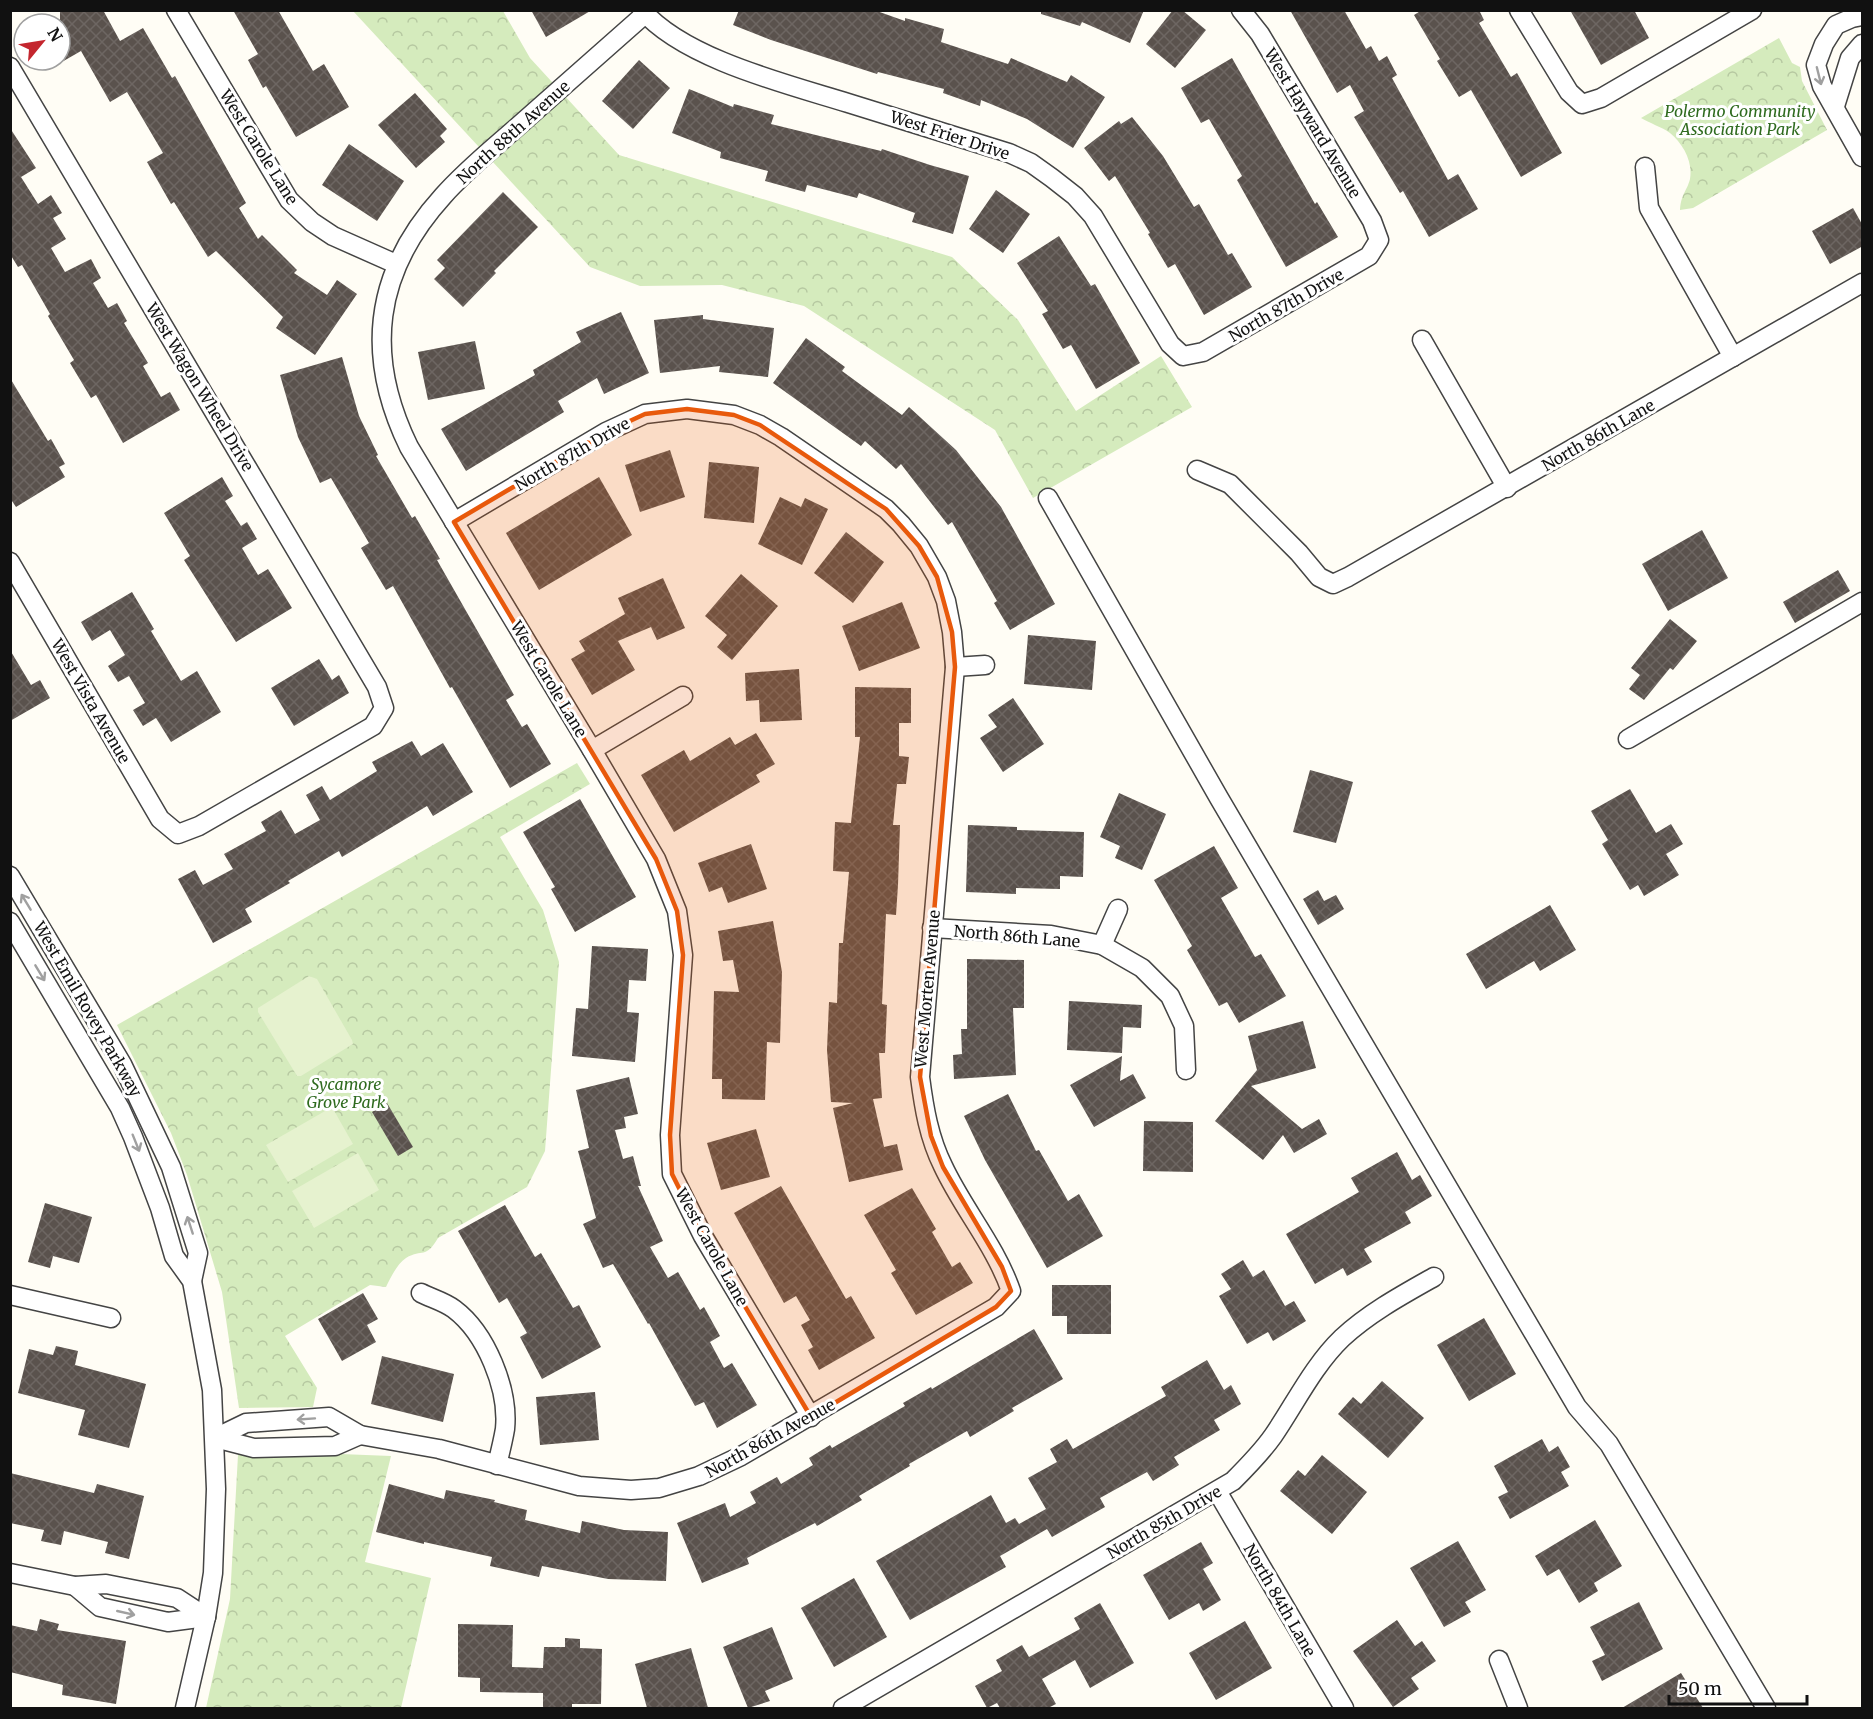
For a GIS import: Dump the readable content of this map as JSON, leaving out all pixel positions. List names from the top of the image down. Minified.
{"streets":{"street":["West Hayward Avenue","North 88th Avenue","West Frier Drive","West Carole Lane","North 87th Drive","West Wagon Wheel Drive","North 86th Lane","West Vista Avenue","West Morten Avenue","West Emil Rovey Parkway","North 86th Avenue","North 85th Drive","North 84th Lane"]},"crossings":[["West Hayward Avenue","North 87th Drive"],["North 88th Avenue","West Frier Drive"],["North 88th Avenue","West Carole Lane"],["West Frier Drive","North 87th Drive"],["West Carole Lane","North 87th Drive"],["West Carole Lane","North 86th Avenue"],["North 87th Drive","West Morten Avenue"],["West Wagon Wheel Drive","West Vista Avenue"],["North 86th Lane","West Morten Avenue"],["West Morten Avenue","North 86th Avenue"],["West Emil Rovey Parkway","North 86th Avenue"],["North 85th Drive","North 84th Lane"]],"parks":["Polermo Community Association Park","Sycamore Grove Park"],"scale_bar":"50 m","north":"top right"}
